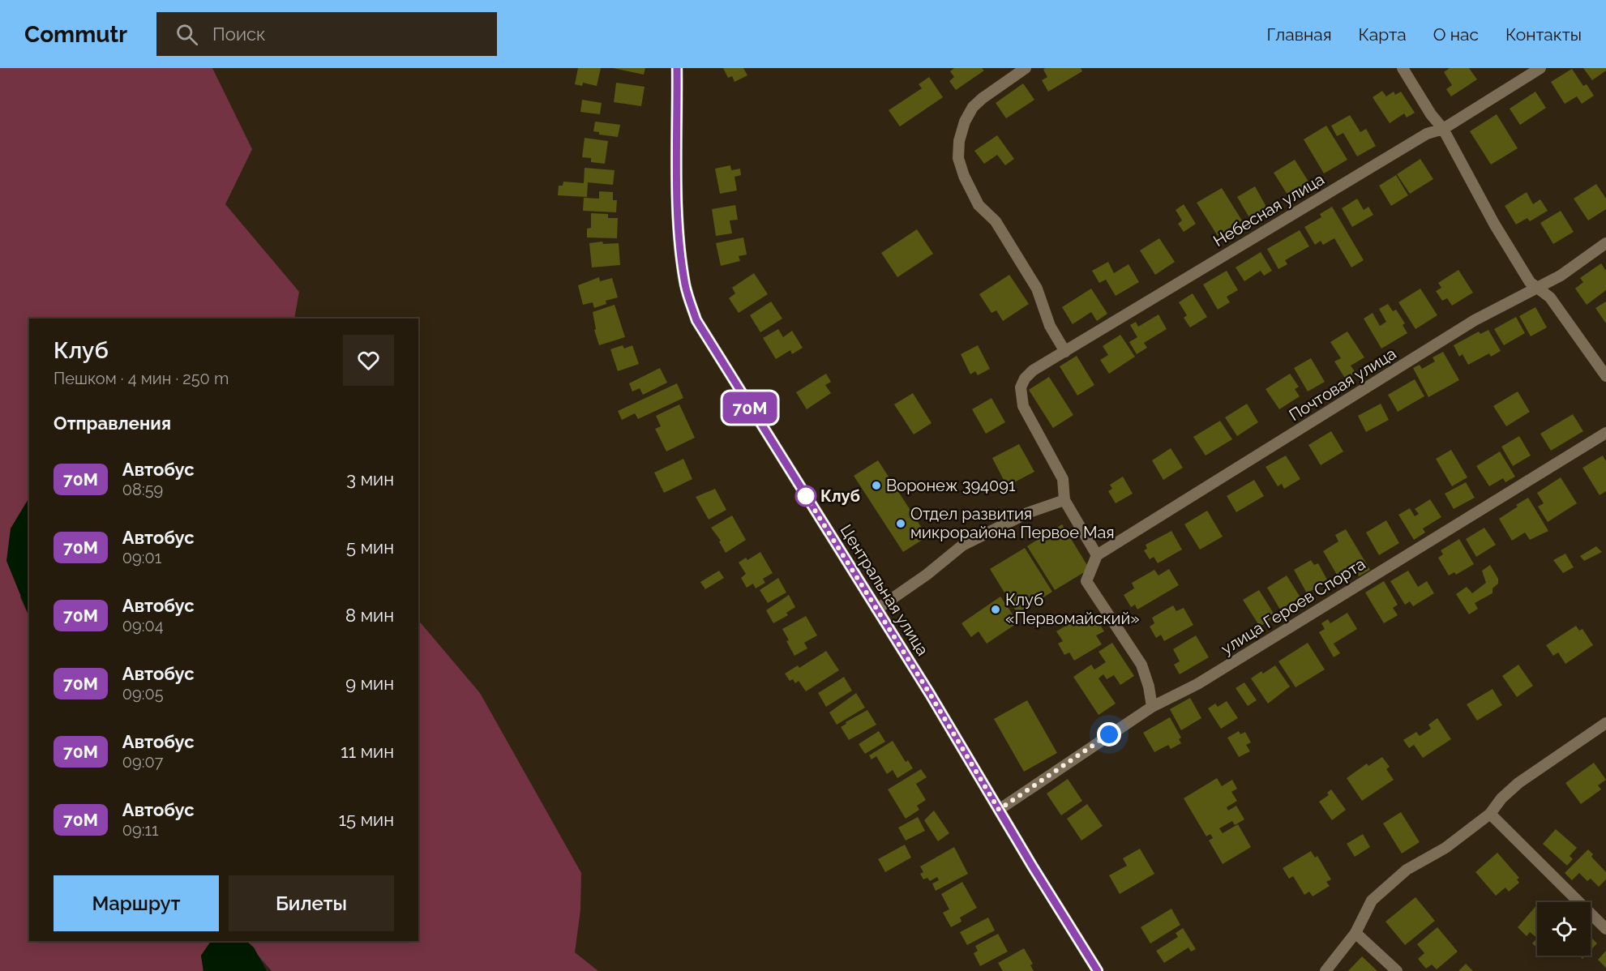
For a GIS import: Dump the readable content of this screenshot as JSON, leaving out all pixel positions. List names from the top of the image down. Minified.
{"streets":{"street":["Небесная улица","Почтовая улица","Центральная улица","улица Героев Спорта"]},"crossings":[["Центральная улица","улица Героев Спорта"]],"places":["Воронеж 394091","Клуб","Отдел развития микрорайона Первое Мая","Клуб «Первомайский»"],"lines":["bus line 70М"],"page":{"header":"Commutr","search":"Поиск","nav":["Главная","Карта","О нас","Контакты"],"on_map":"70М","heading":[["Клуб","Пешком · 4 мин · 250 m"],"Отправления"],"list":[{"mark":"70М","name":"Автобус","note":"08:59","value":"3 мин"},{"mark":"70М","name":"Автобус","note":"09:01","value":"5 мин"},{"mark":"70М","name":"Автобус","note":"09:04","value":"8 мин"},{"mark":"70М","name":"Автобус","note":"09:05","value":"9 мин"},{"mark":"70М","name":"Автобус","note":"09:07","value":"11 мин"},{"mark":"70М","name":"Автобус","note":"09:11","value":"15 мин"}],"buttons":["Маршрут","Билеты"]}}
